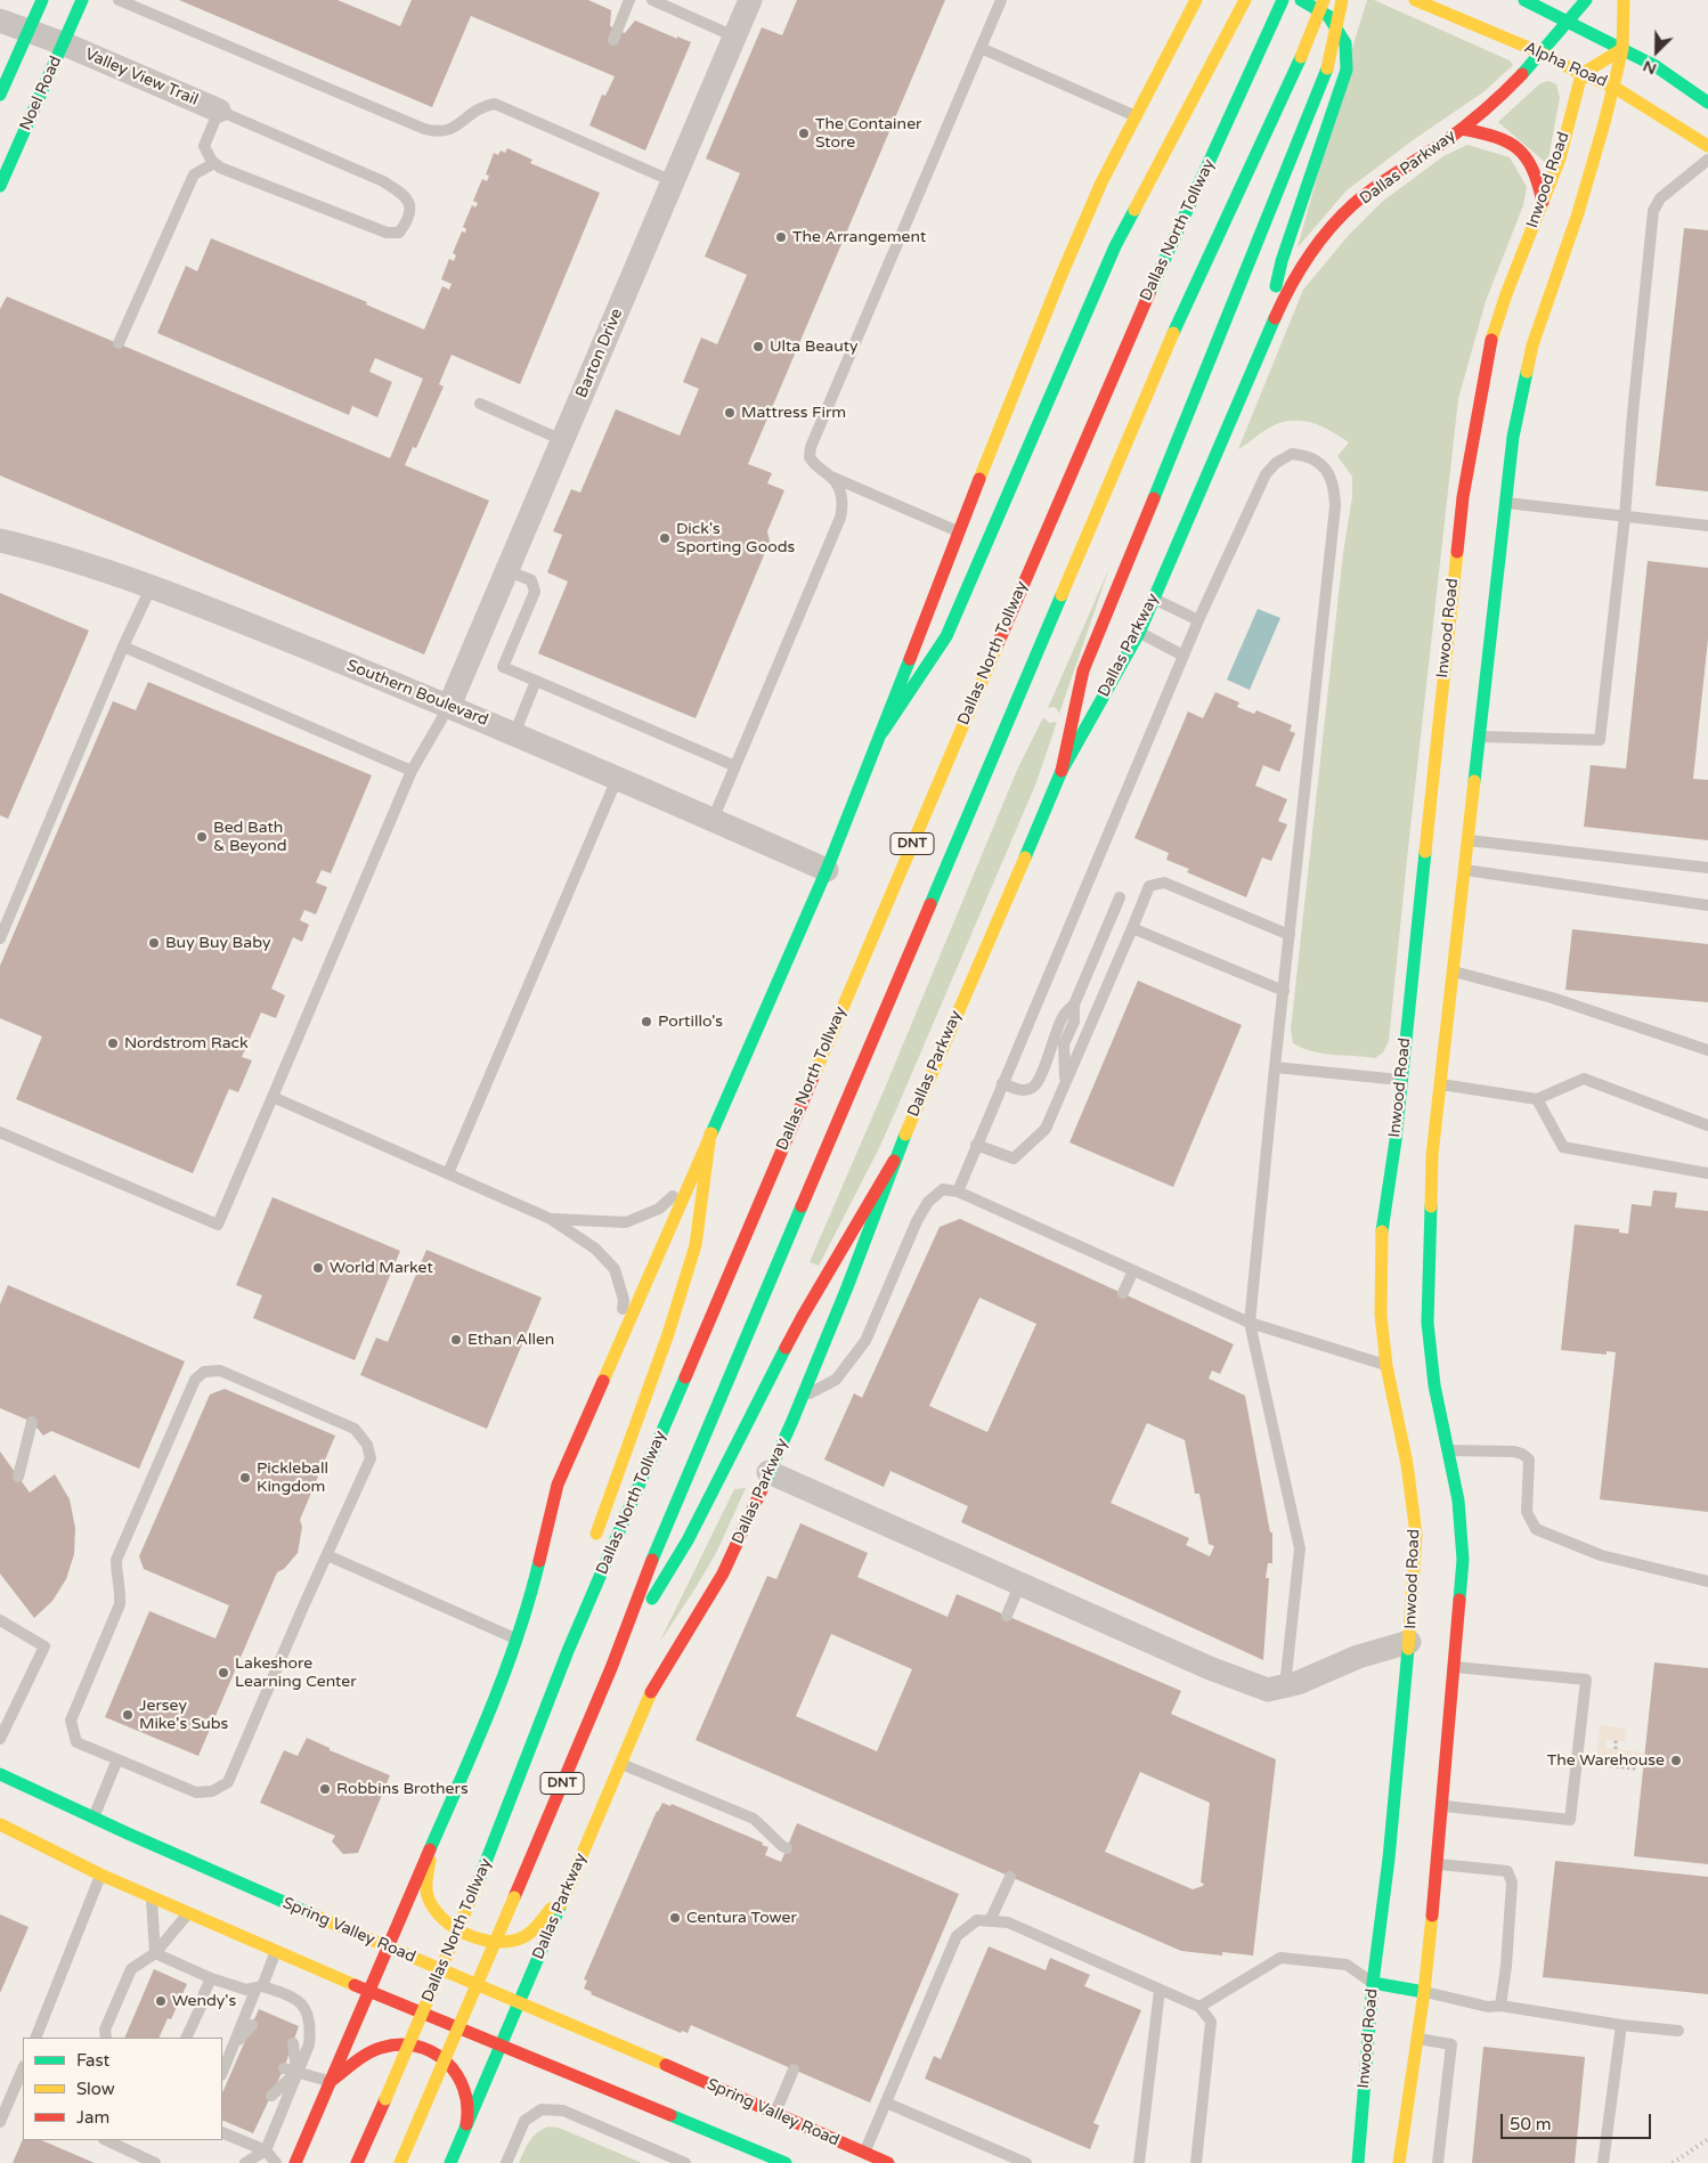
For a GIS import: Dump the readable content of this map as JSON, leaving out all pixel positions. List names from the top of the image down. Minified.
{"streets":{"main road":["Alpha Road","Noel Road","Dallas Parkway","Inwood Road","Dallas North Tollway","DNT","Spring Valley Road"],"street":["Valley View Trail","Barton Drive","Southern Boulevard"]},"crossings":[["Alpha Road","Dallas Parkway"],["Alpha Road","Inwood Road"],["Valley View Trail","Noel Road"],["Dallas Parkway","Spring Valley Road"],["Barton Drive","Southern Boulevard"]],"places":["The Container Store","The Arrangement","Ulta Beauty","Mattress Firm","Dick's Sporting Goods","Bed Bath & Beyond","Buy Buy Baby","Portillo's","Nordstrom Rack","World Market","Ethan Allen","Pickleball Kingdom","Lakeshore Learning Center","Jersey Mike's Subs","The Warehouse","Robbins Brothers","Centura Tower","Wendy's"],"legend":["Fast","Slow","Jam"],"scale_bar":"50 m","north":"bottom left"}
